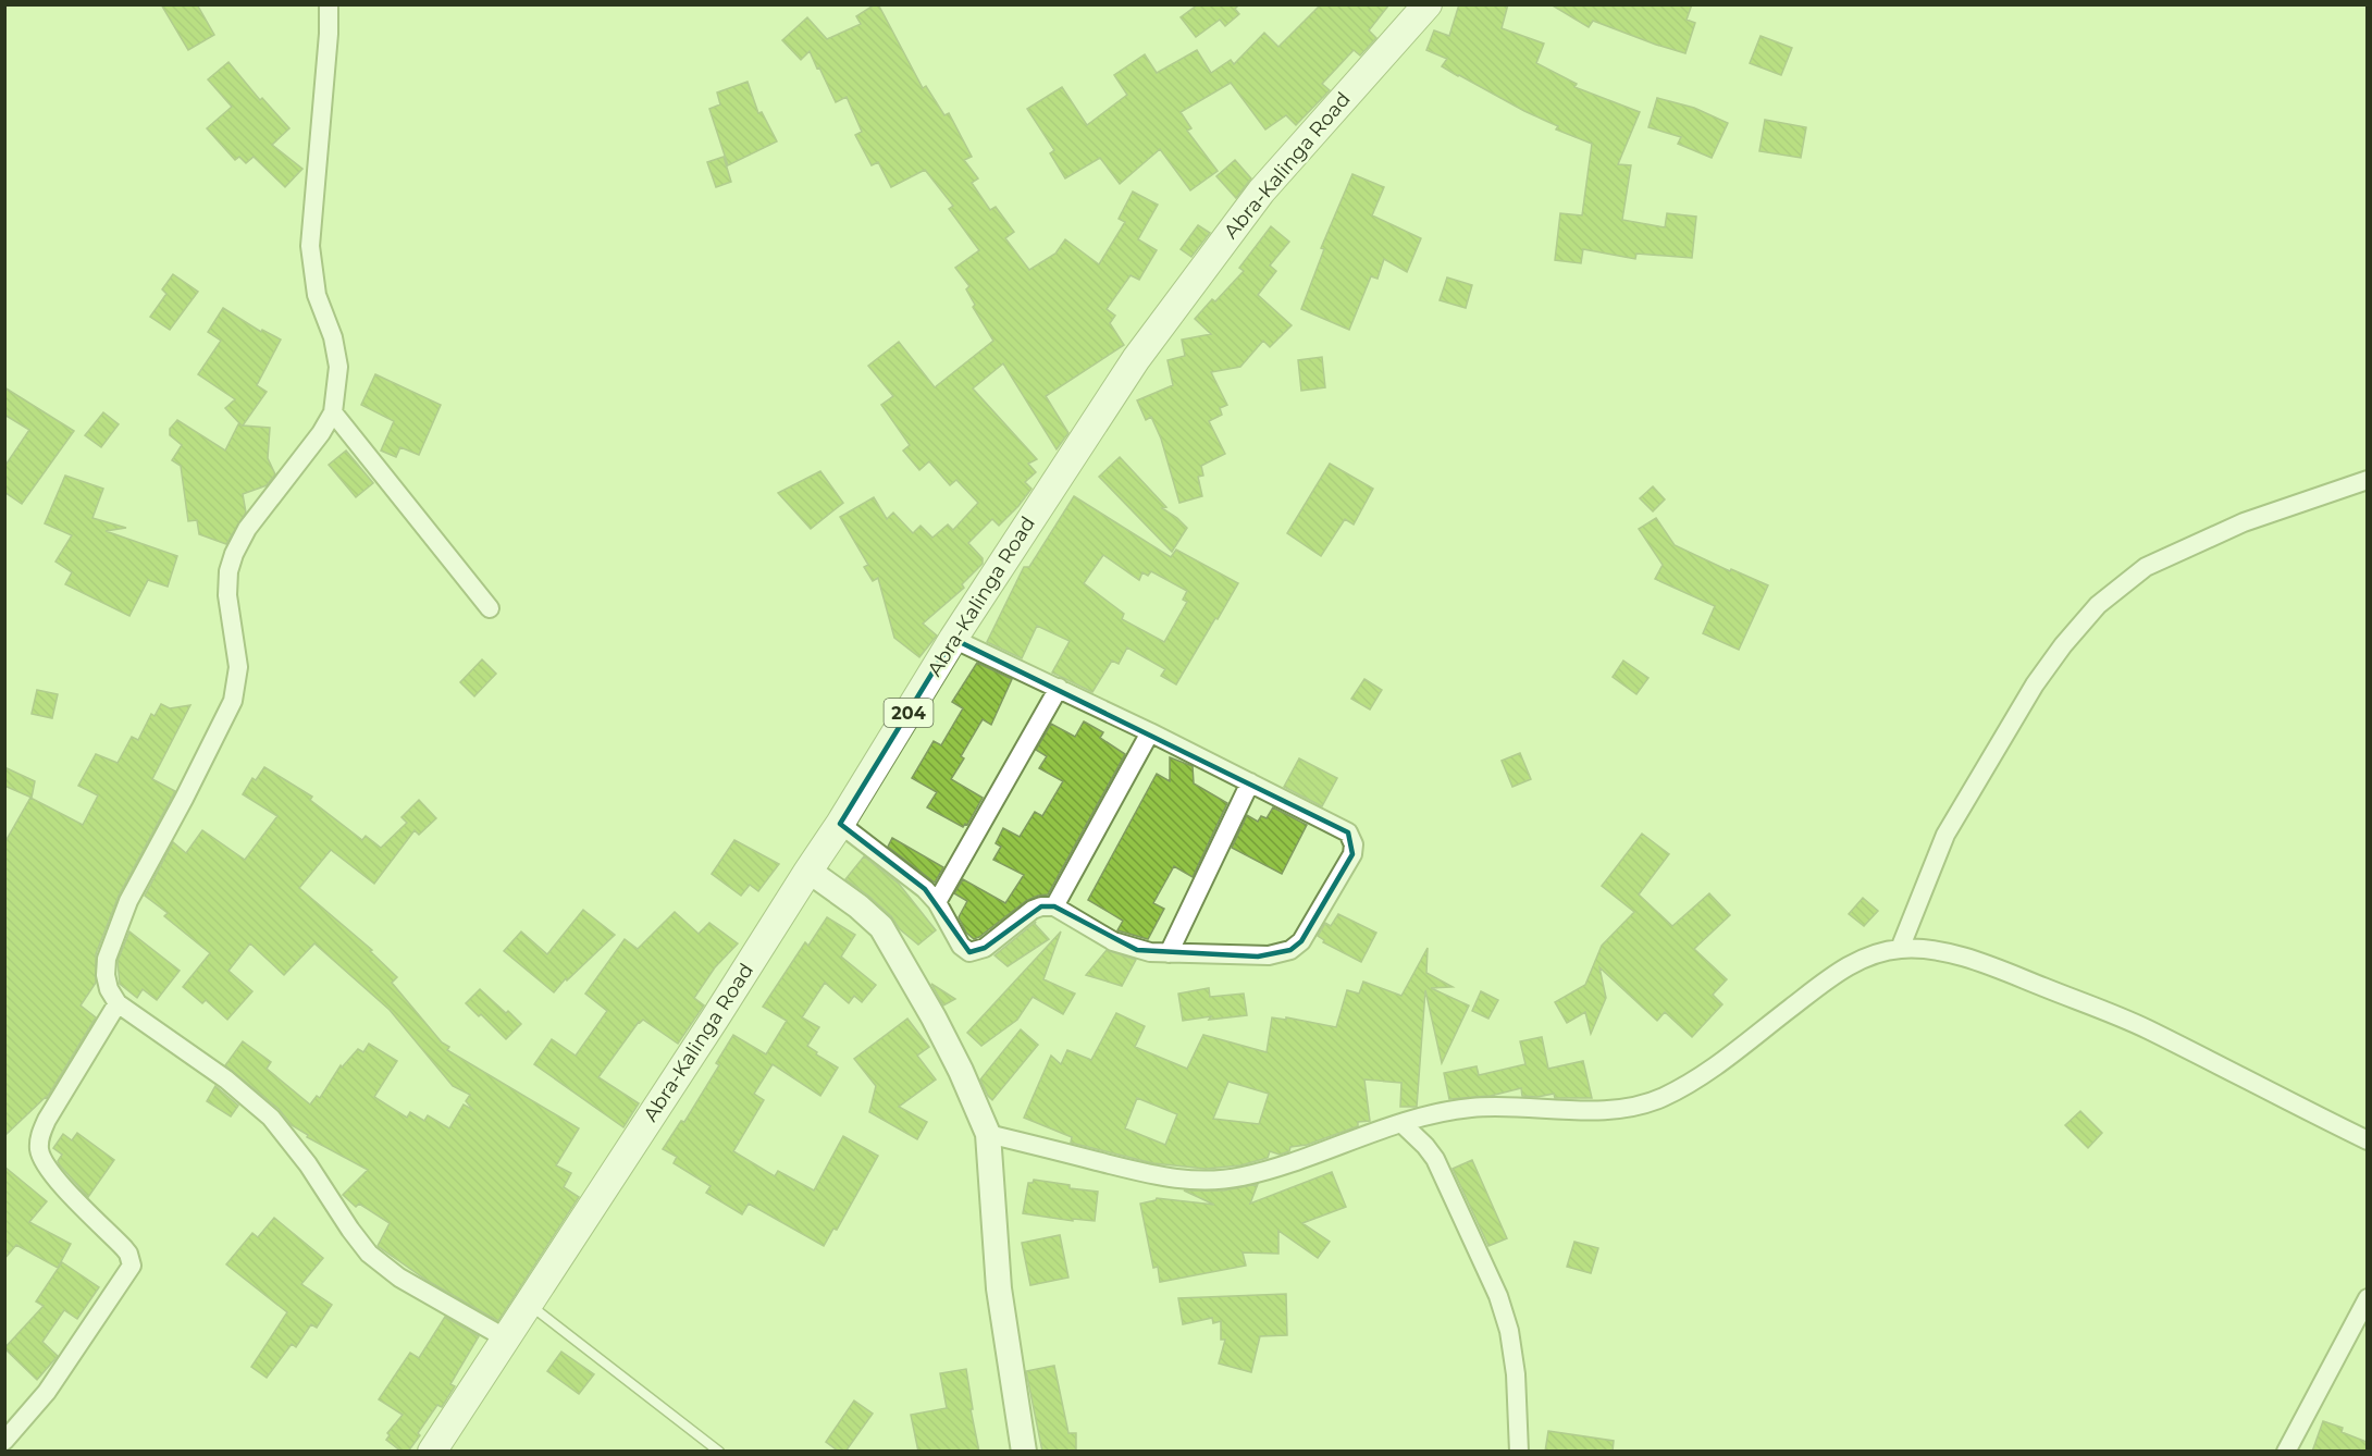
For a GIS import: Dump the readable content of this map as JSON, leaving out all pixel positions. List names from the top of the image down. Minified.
{"streets":{"main road":["Abra-Kalinga Road","204"]}}
